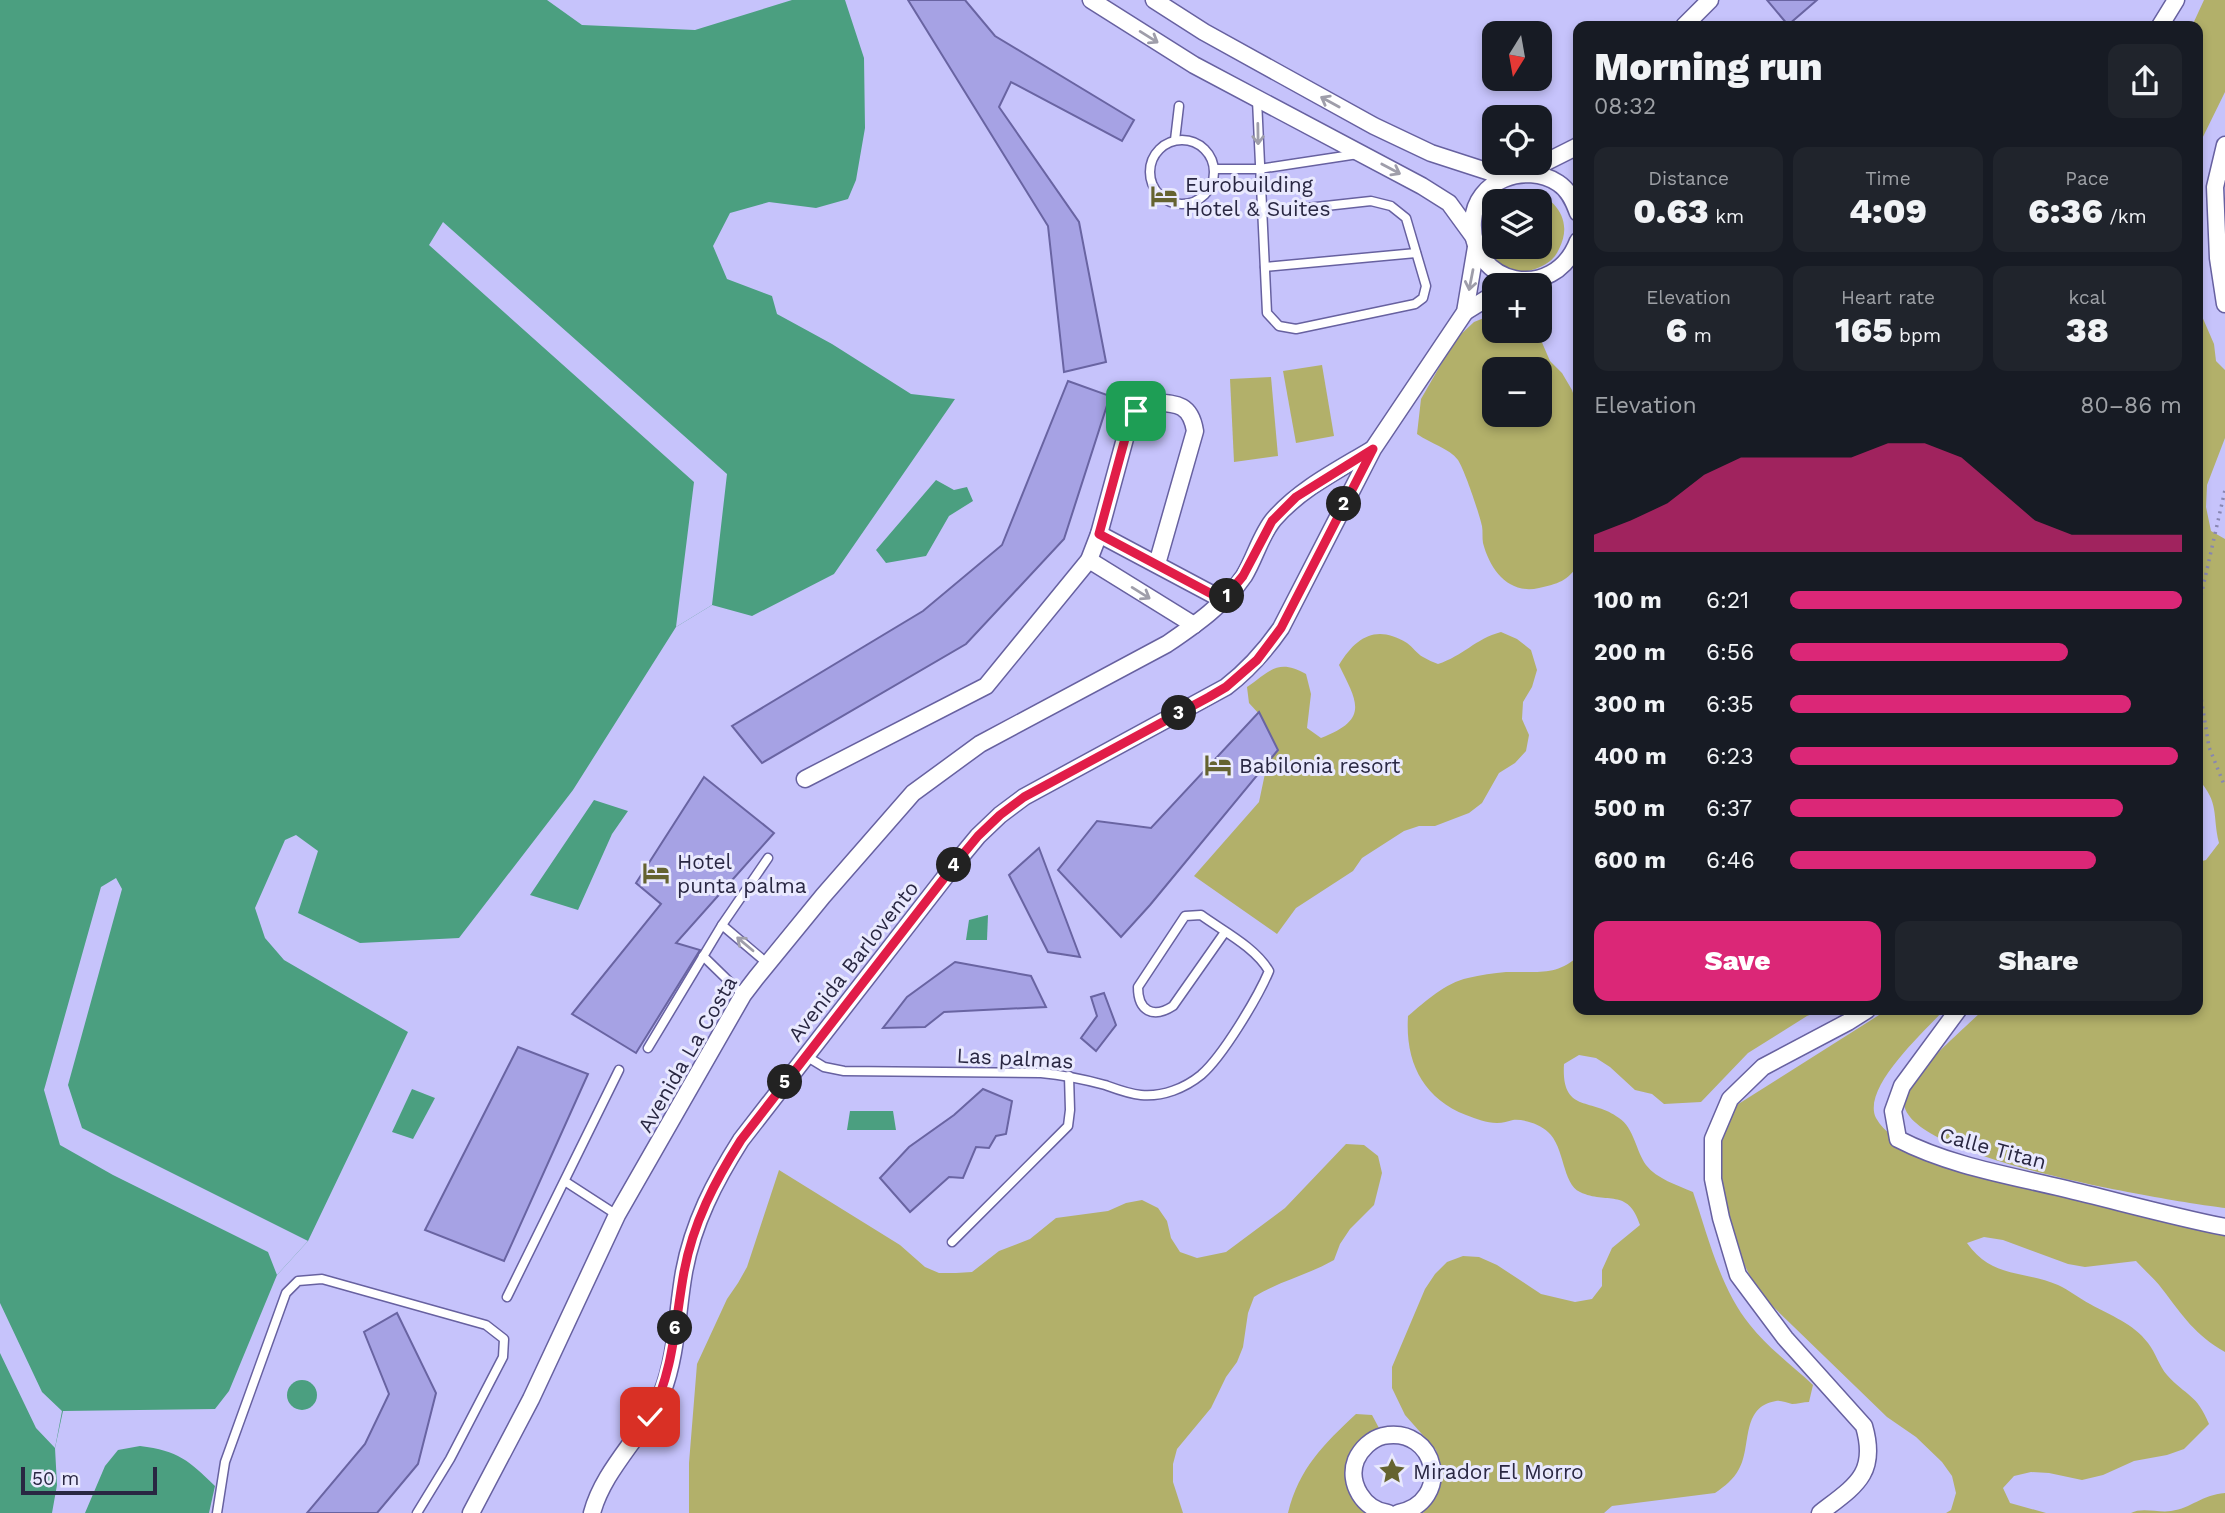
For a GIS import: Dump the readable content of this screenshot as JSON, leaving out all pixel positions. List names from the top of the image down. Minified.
{"streets":{"street":["Avenida Barlovento","Avenida La Costa","Calle Titan"],"lane":["Las palmas"]},"crossings":[["Avenida Barlovento","Avenida La Costa"],["Avenida Barlovento","Las palmas"]],"places":{"hotel":["Eurobuilding Hotel & Suites","Babilonia resort","Hotel punta palma"],"place":["Mirador El Morro"]},"scale_bar":"50 m","north":"bottom","page":{"map_buttons":["+","−"],"heading":["Morning run","08:32"],"stats":[["Distance","0.63 km"],["Time","4:09"],["Pace","6:36 /km"],["Elevation","6 m"],["Heart rate","165 bpm"],["kcal","38"]],"chart":["Elevation","80–86 m"],"pins":["2","1","3","4","5","6"],"list":[{"name":"100 m","note":"6:21"},{"name":"200 m","note":"6:56"},{"name":"300 m","note":"6:35"},{"name":"400 m","note":"6:23"},{"name":"500 m","note":"6:37"},{"name":"600 m","note":"6:46"}],"buttons":["Save","Share"],"scale":"50 m"}}
